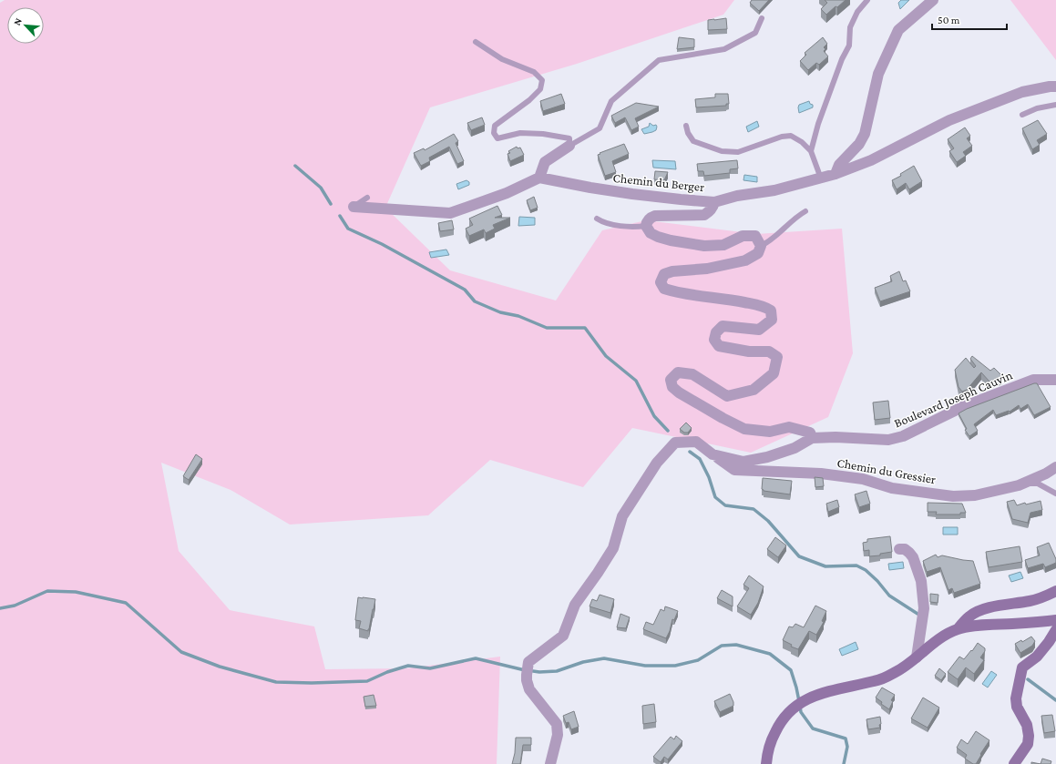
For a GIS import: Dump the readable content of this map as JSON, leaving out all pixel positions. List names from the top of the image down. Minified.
{"streets":{"street":["Chemin du Berger","Boulevard Joseph Cauvin","Chemin du Gressier"]},"scale_bar":"50 m","north":"top left"}
